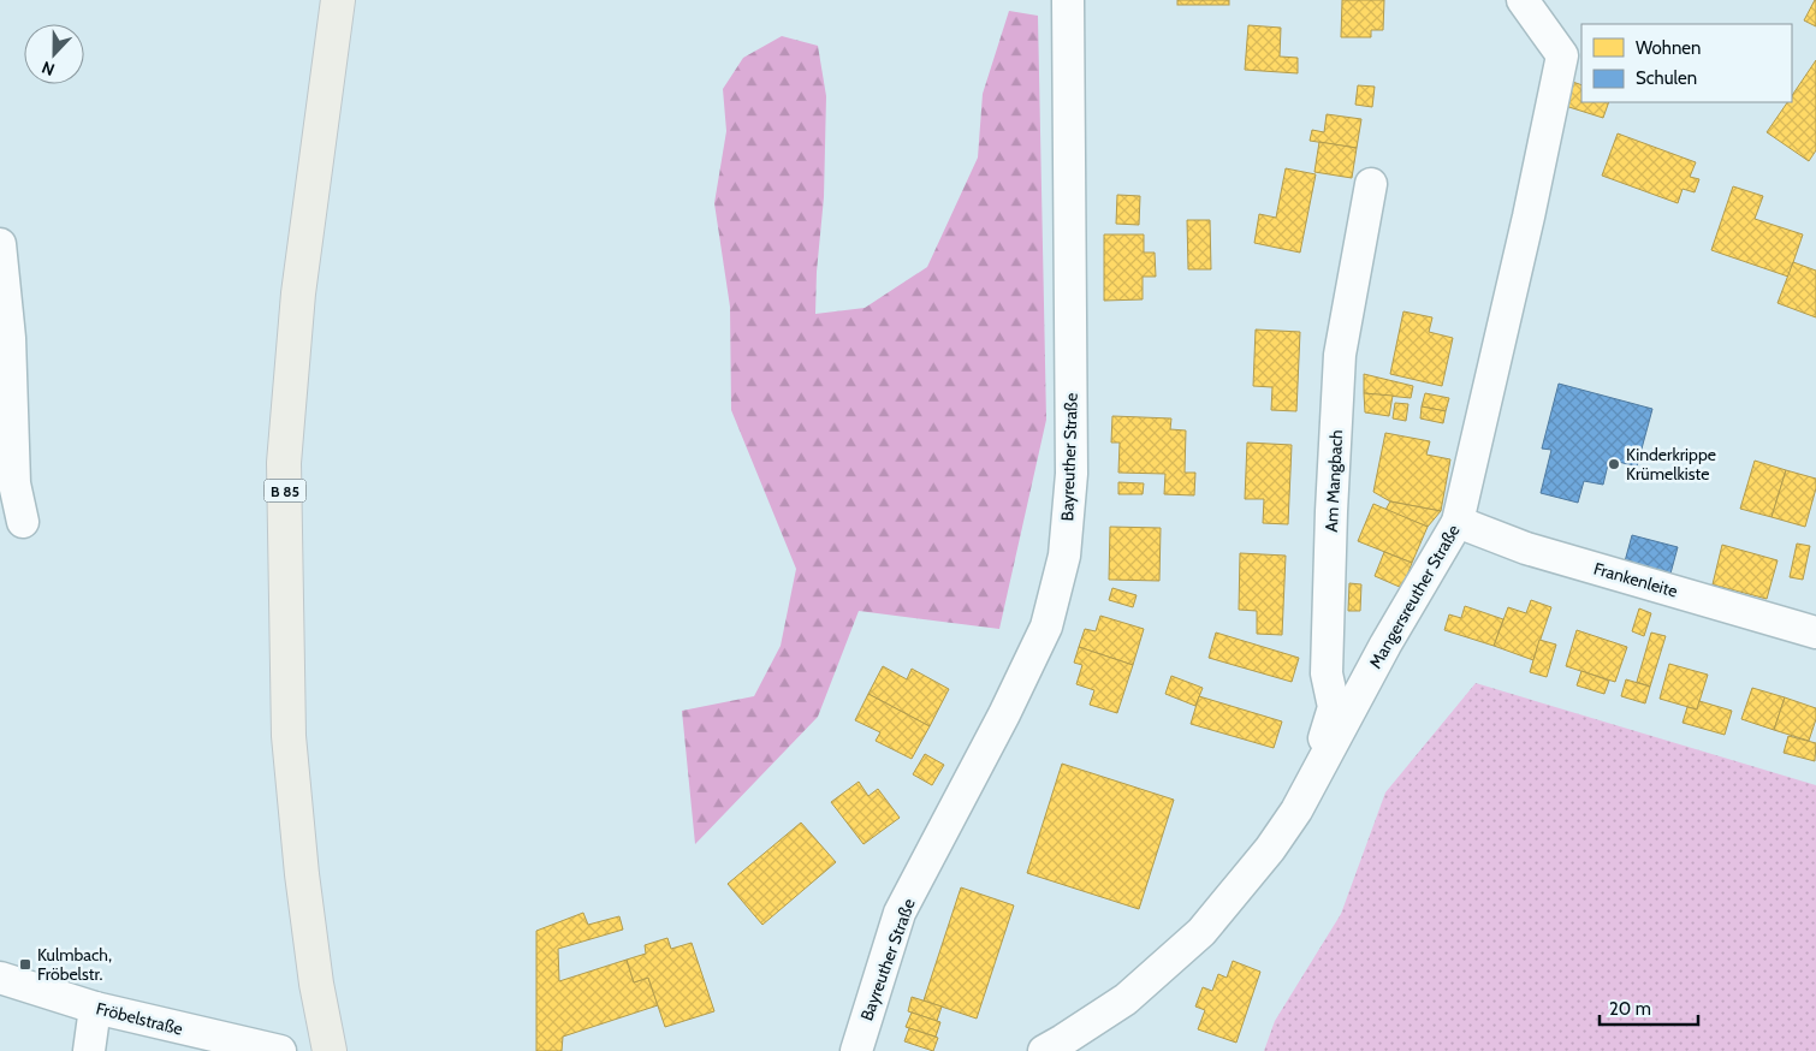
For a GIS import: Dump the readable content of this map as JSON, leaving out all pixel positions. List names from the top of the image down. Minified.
{"streets":{"main road":["B 85"],"street":["Bayreuther Straße","Am Mangbach","Frankenleite","Mangersreuther Straße","Fröbelstraße"]},"crossings":[["Am Mangbach","Mangersreuther Straße"],["Frankenleite","Mangersreuther Straße"]],"places":{"other":["Kinderkrippe Krümelkiste"],"transit":["Kulmbach, Fröbelstr."]},"legend":["Wohnen","Schulen"],"scale_bar":"20 m","north":"bottom"}
